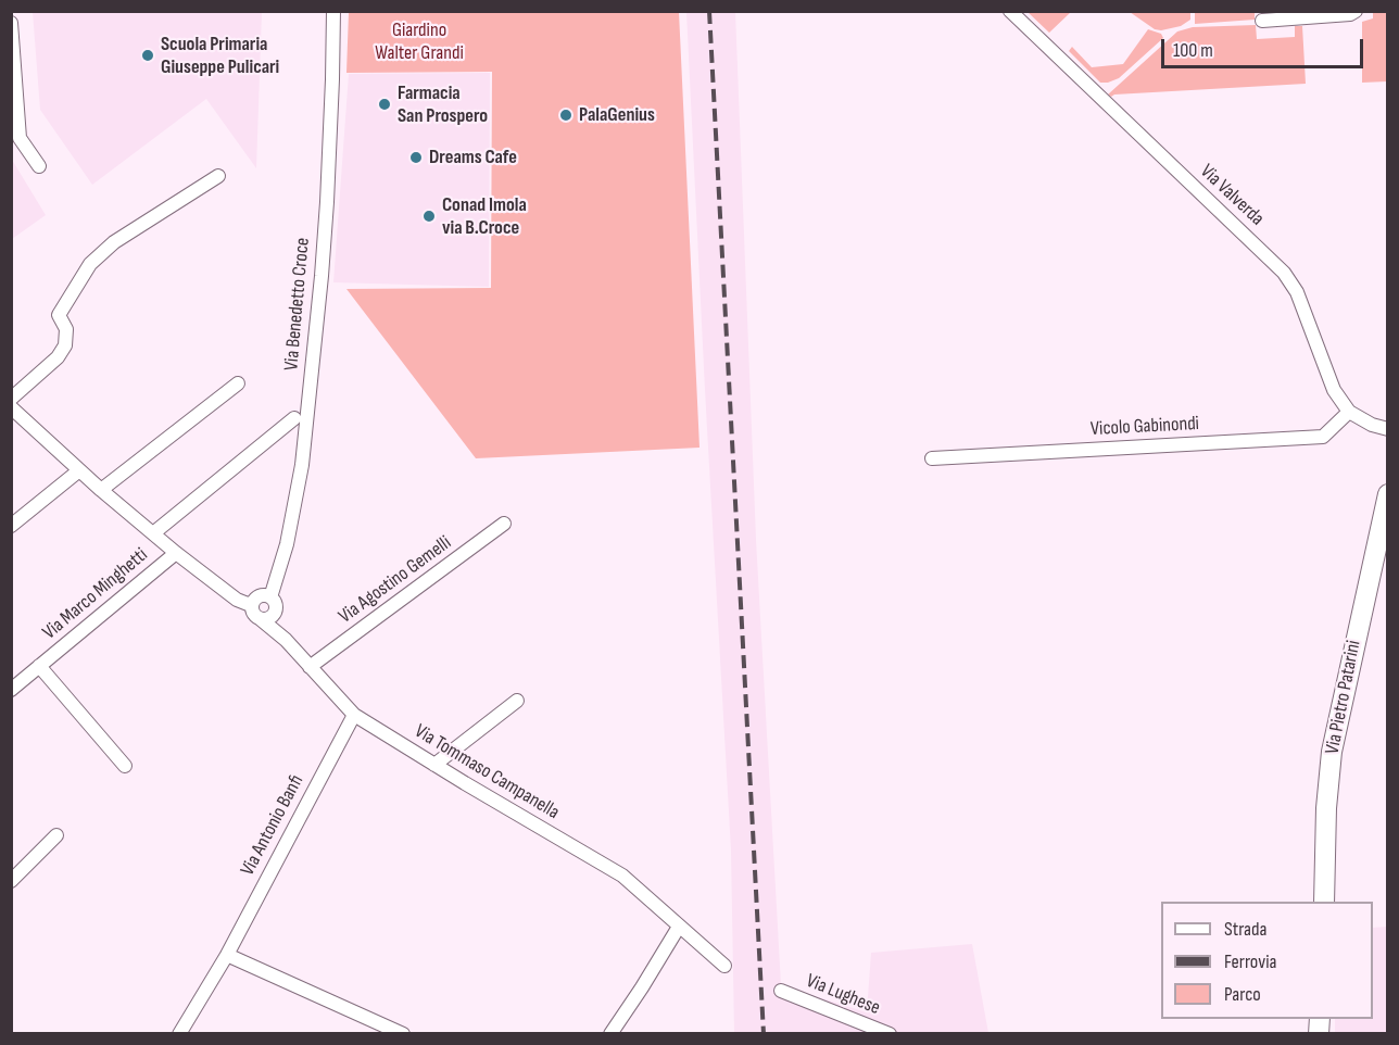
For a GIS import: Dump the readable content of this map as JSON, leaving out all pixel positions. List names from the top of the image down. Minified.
{"streets":{"main road":["Via Pietro Patarini"],"street":["Via Valverda","Via Benedetto Croce","Vicolo Gabinondi","Via Agostino Gemelli","Via Marco Minghetti","Via Tommaso Campanella","Via Antonio Banfi","Via Lughese"]},"crossings":[["Via Valverda","Vicolo Gabinondi"],["Via Benedetto Croce","Via Tommaso Campanella"],["Via Agostino Gemelli","Via Tommaso Campanella"],["Via Tommaso Campanella","Via Antonio Banfi"]],"parks":["Giardino Walter Grandi"],"places":["Scuola Primaria Giuseppe Pulicari","Farmacia San Prospero","PalaGenius","Dreams Cafe","Conad Imola via B.Croce"],"legend":["Strada","Ferrovia","Parco"],"scale_bar":"100 m"}
